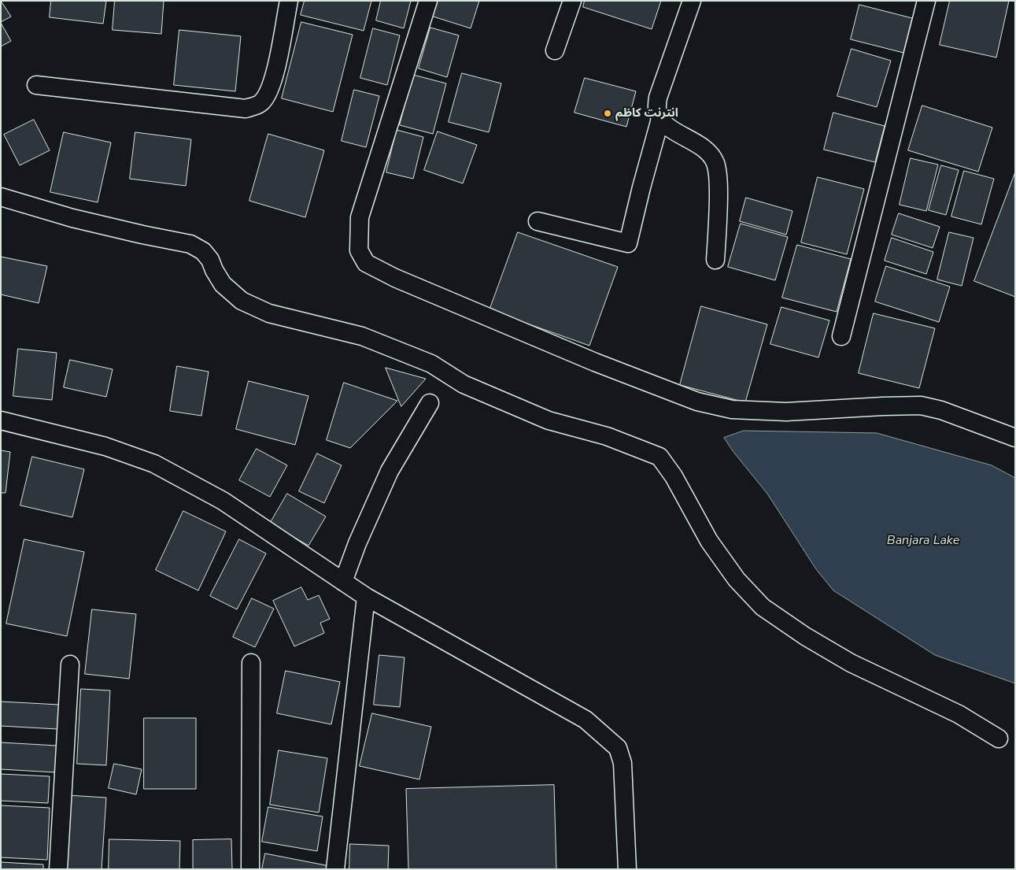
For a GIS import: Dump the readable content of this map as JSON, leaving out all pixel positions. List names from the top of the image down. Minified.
{"water":["Banjara Lake"],"places":["انترنت كاظم"]}
